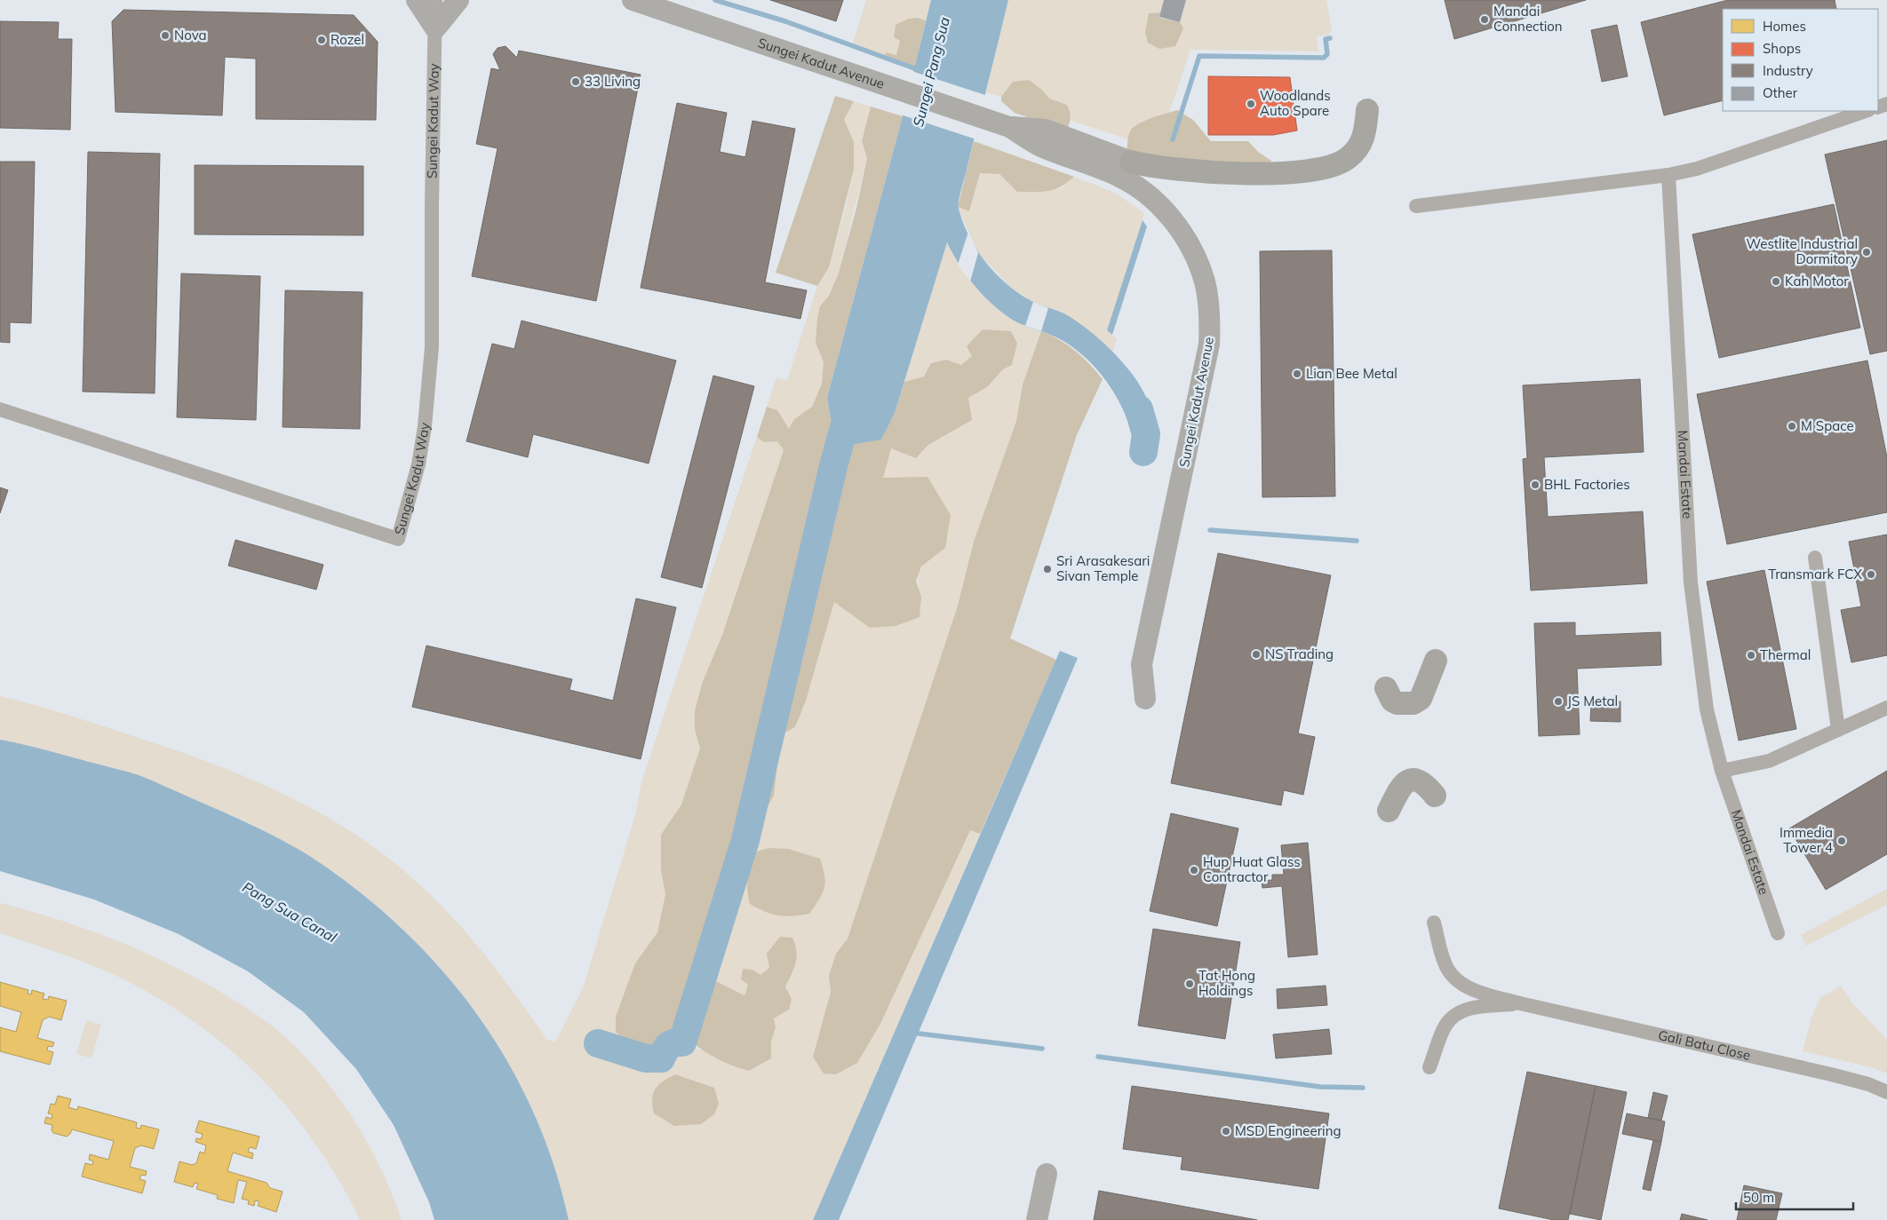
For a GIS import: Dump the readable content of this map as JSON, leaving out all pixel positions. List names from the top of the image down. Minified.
{"streets":{"street":["Sungei Kadut Avenue","Sungei Kadut Way","Mandai Estate","Gali Batu Close"]},"water":["Sungei Pang Sua","Pang Sua Canal"],"places":["Mandai Connection","Nova","Rozel","33 Living","Woodlands Auto Spare","Westlite Industrial Dormitory","Kah Motor","Lian Bee Metal","M Space","BHL Factories","Sri Arasakesari Sivan Temple","Transmark FCX","NS Trading","Thermal","JS Metal","Immedia Tower 4","Hup Huat Glass Contractor","Tat Hong Holdings","MSD Engineering"],"legend":["Homes","Shops","Industry","Other"],"scale_bar":"50 m"}
